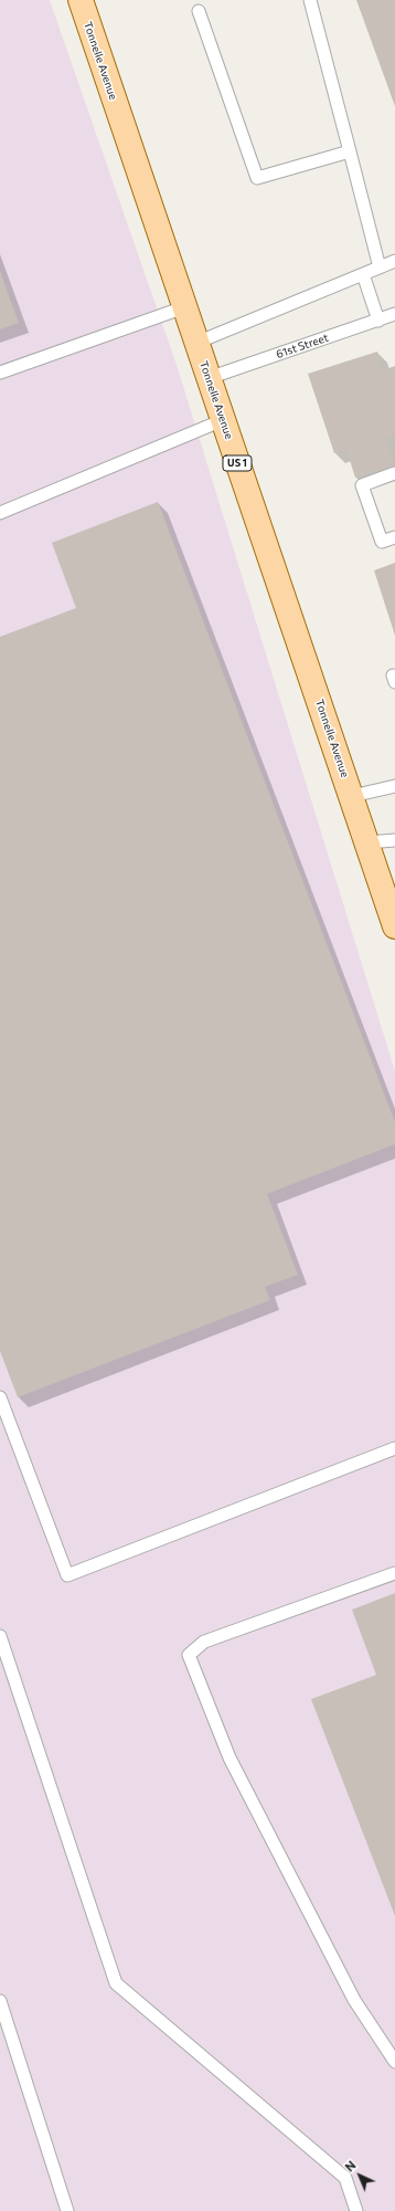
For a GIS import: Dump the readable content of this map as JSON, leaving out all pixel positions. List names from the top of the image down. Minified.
{"streets":{"main road":["Tonnelle Avenue","US 1"],"lane":["61st Street"]},"crossings":[["Tonnelle Avenue","61st Street"]],"north":"top left"}
